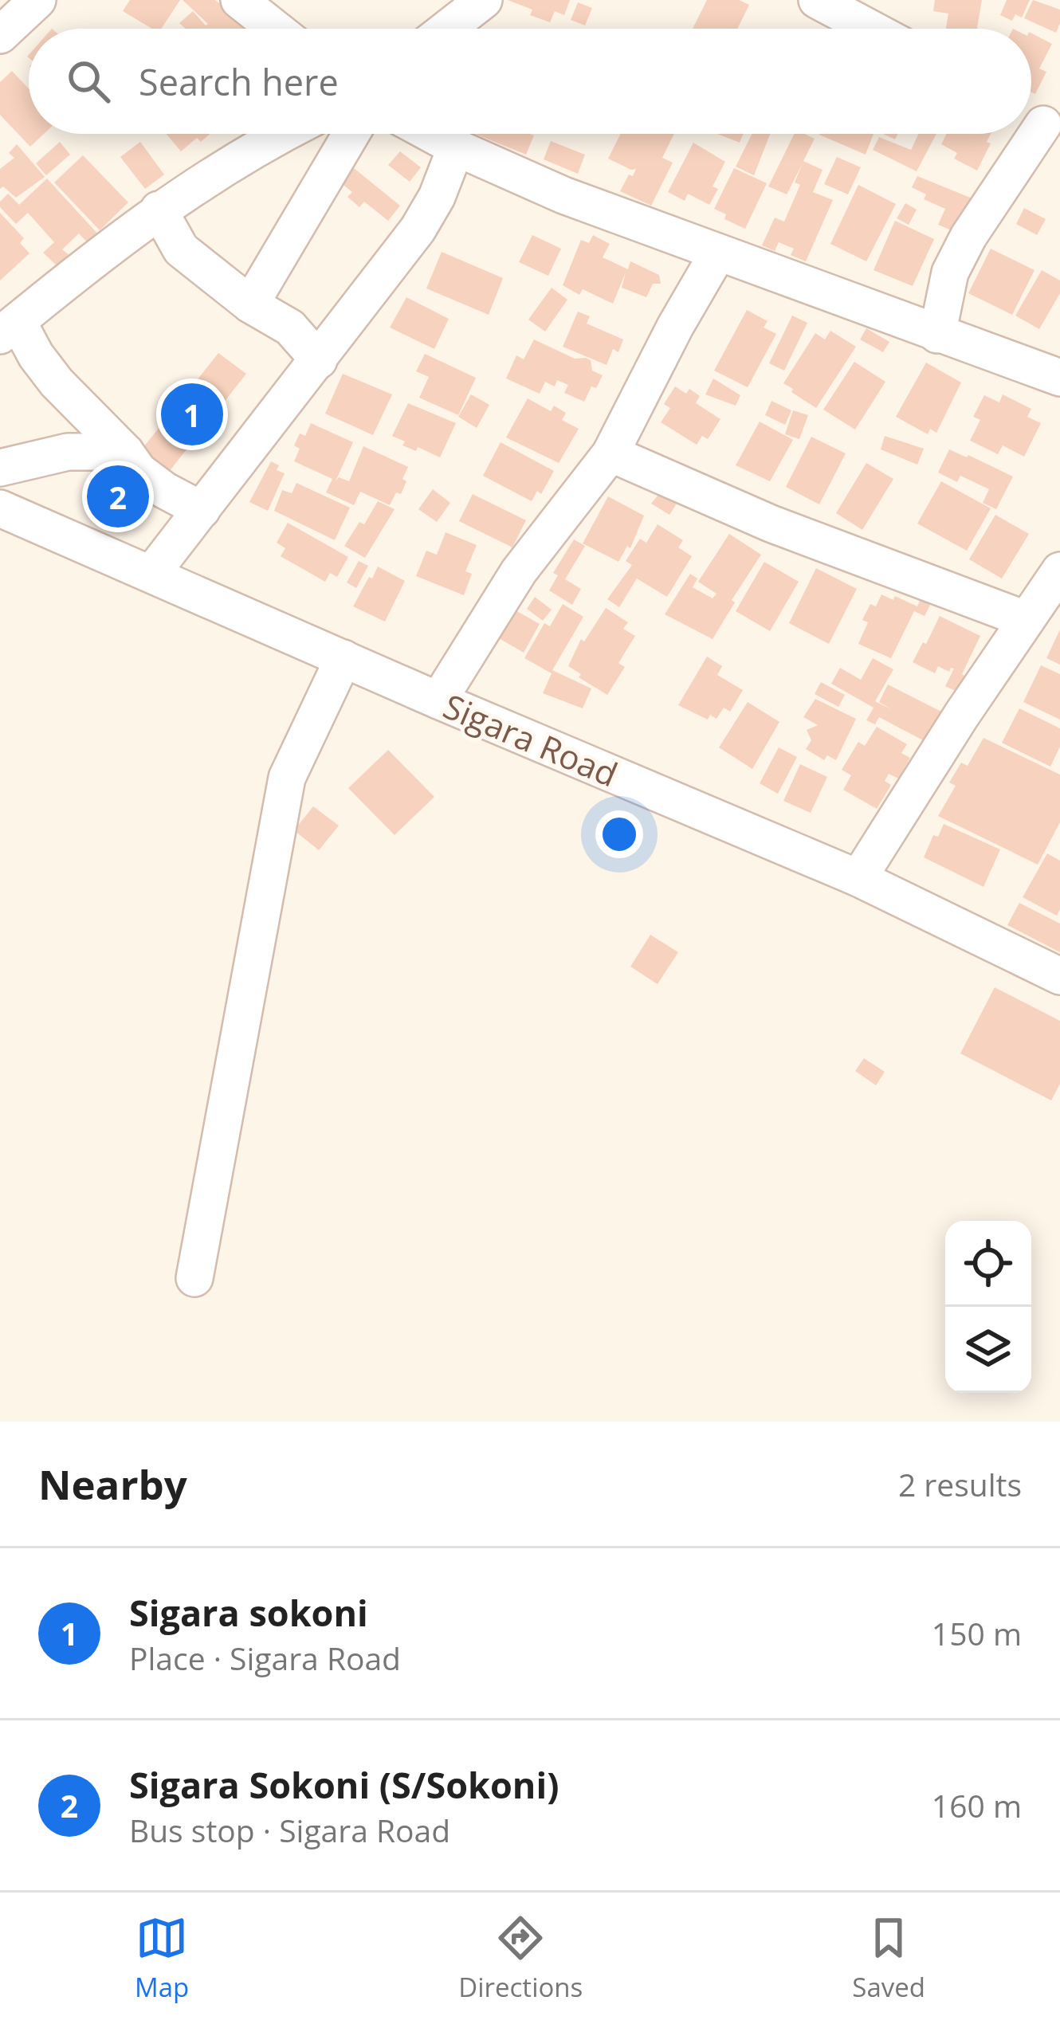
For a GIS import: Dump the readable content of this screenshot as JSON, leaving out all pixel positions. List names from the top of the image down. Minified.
{"streets":{"street":["Sigara Road"]},"page":{"search":"Search here","pins":["1","2"],"heading":["Nearby","2 results"],"list":[{"mark":"1","name":"Sigara sokoni","note":"Place · Sigara Road","value":"150 m"},{"mark":"2","name":"Sigara Sokoni (S/Sokoni)","note":"Bus stop · Sigara Road","value":"160 m"}],"nav":["Map","Directions","Saved"]}}
